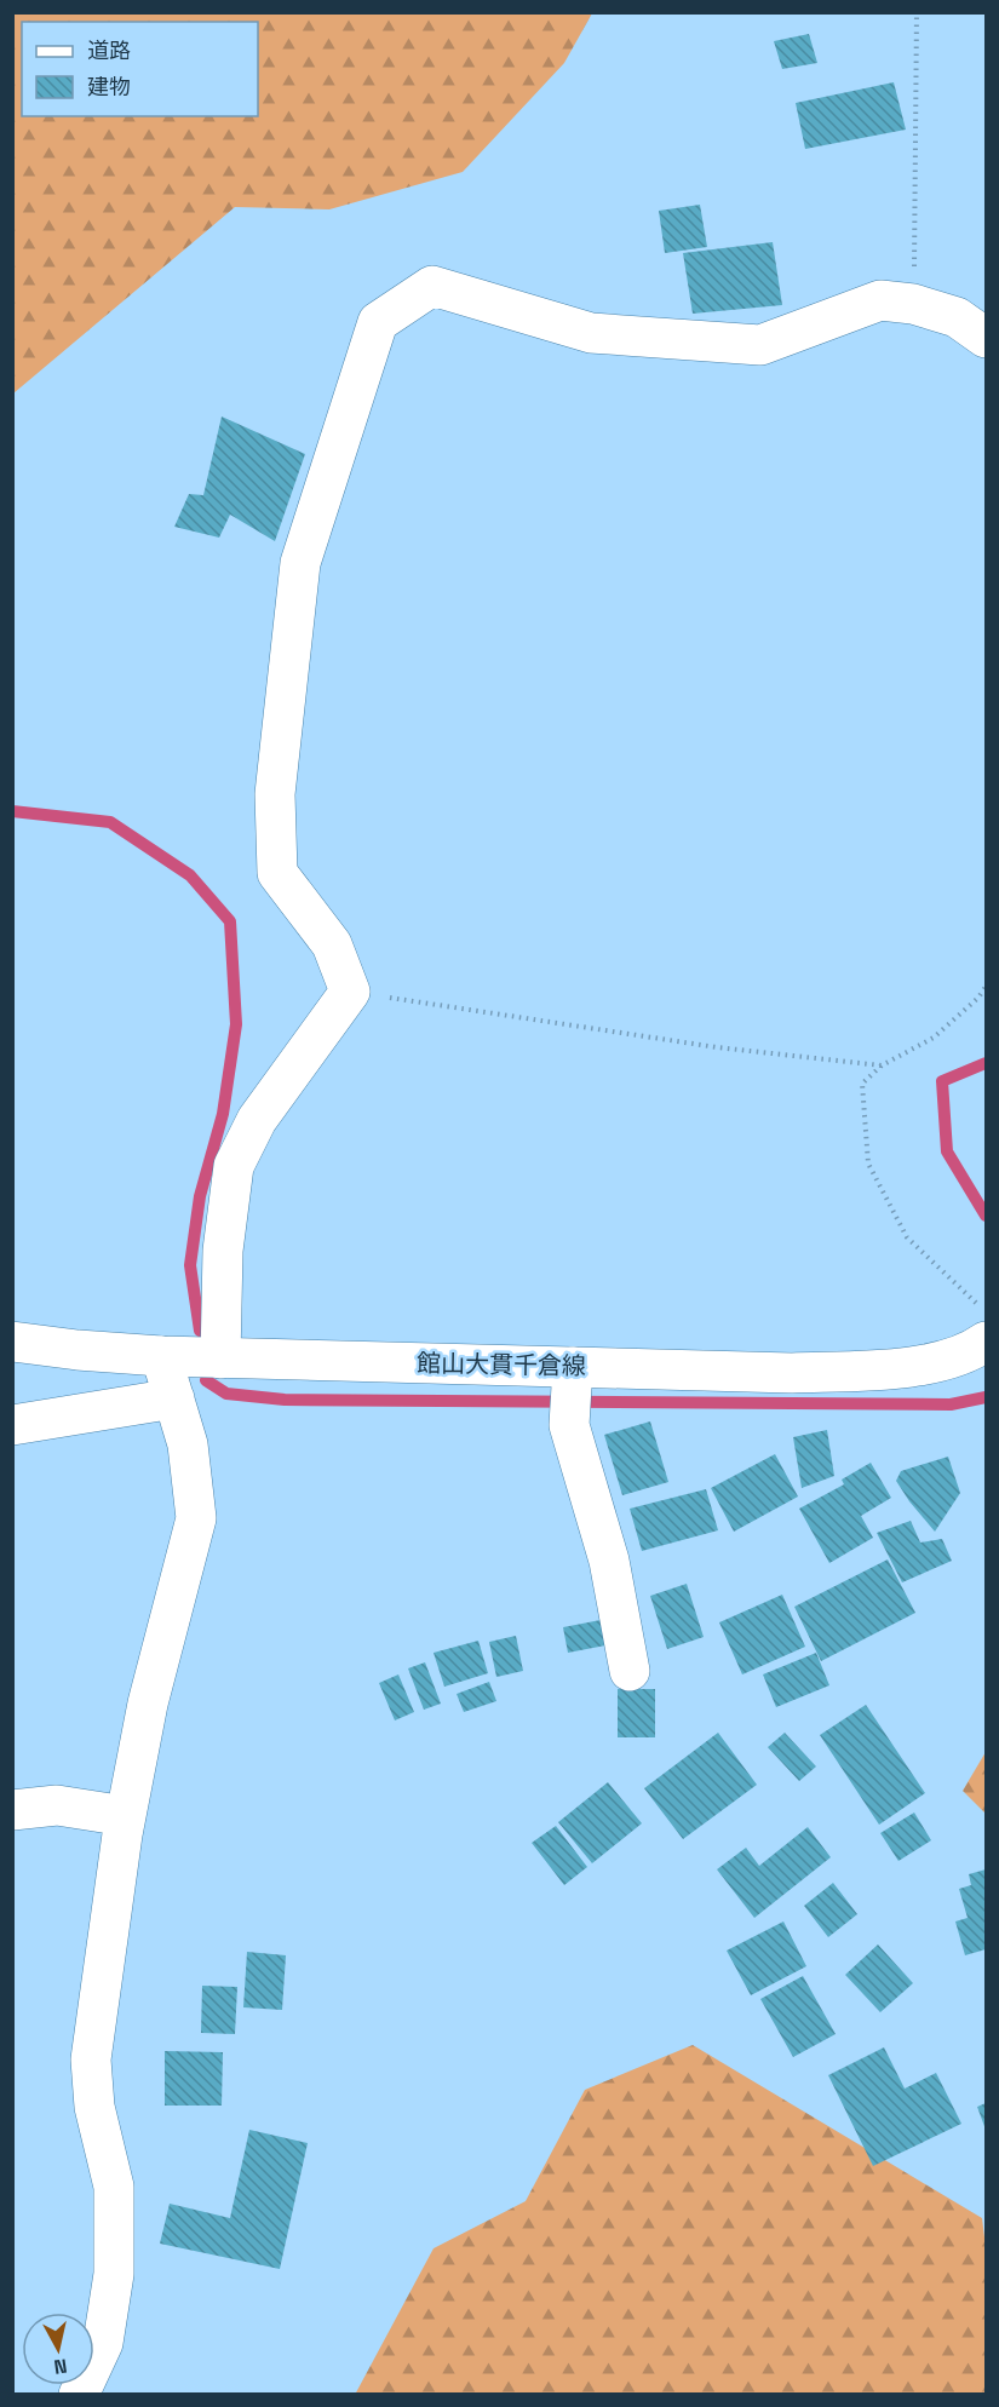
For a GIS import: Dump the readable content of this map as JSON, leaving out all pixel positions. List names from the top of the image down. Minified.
{"streets":{"street":["館山大貫千倉線"]},"legend":["道路","建物"],"north":"bottom"}
